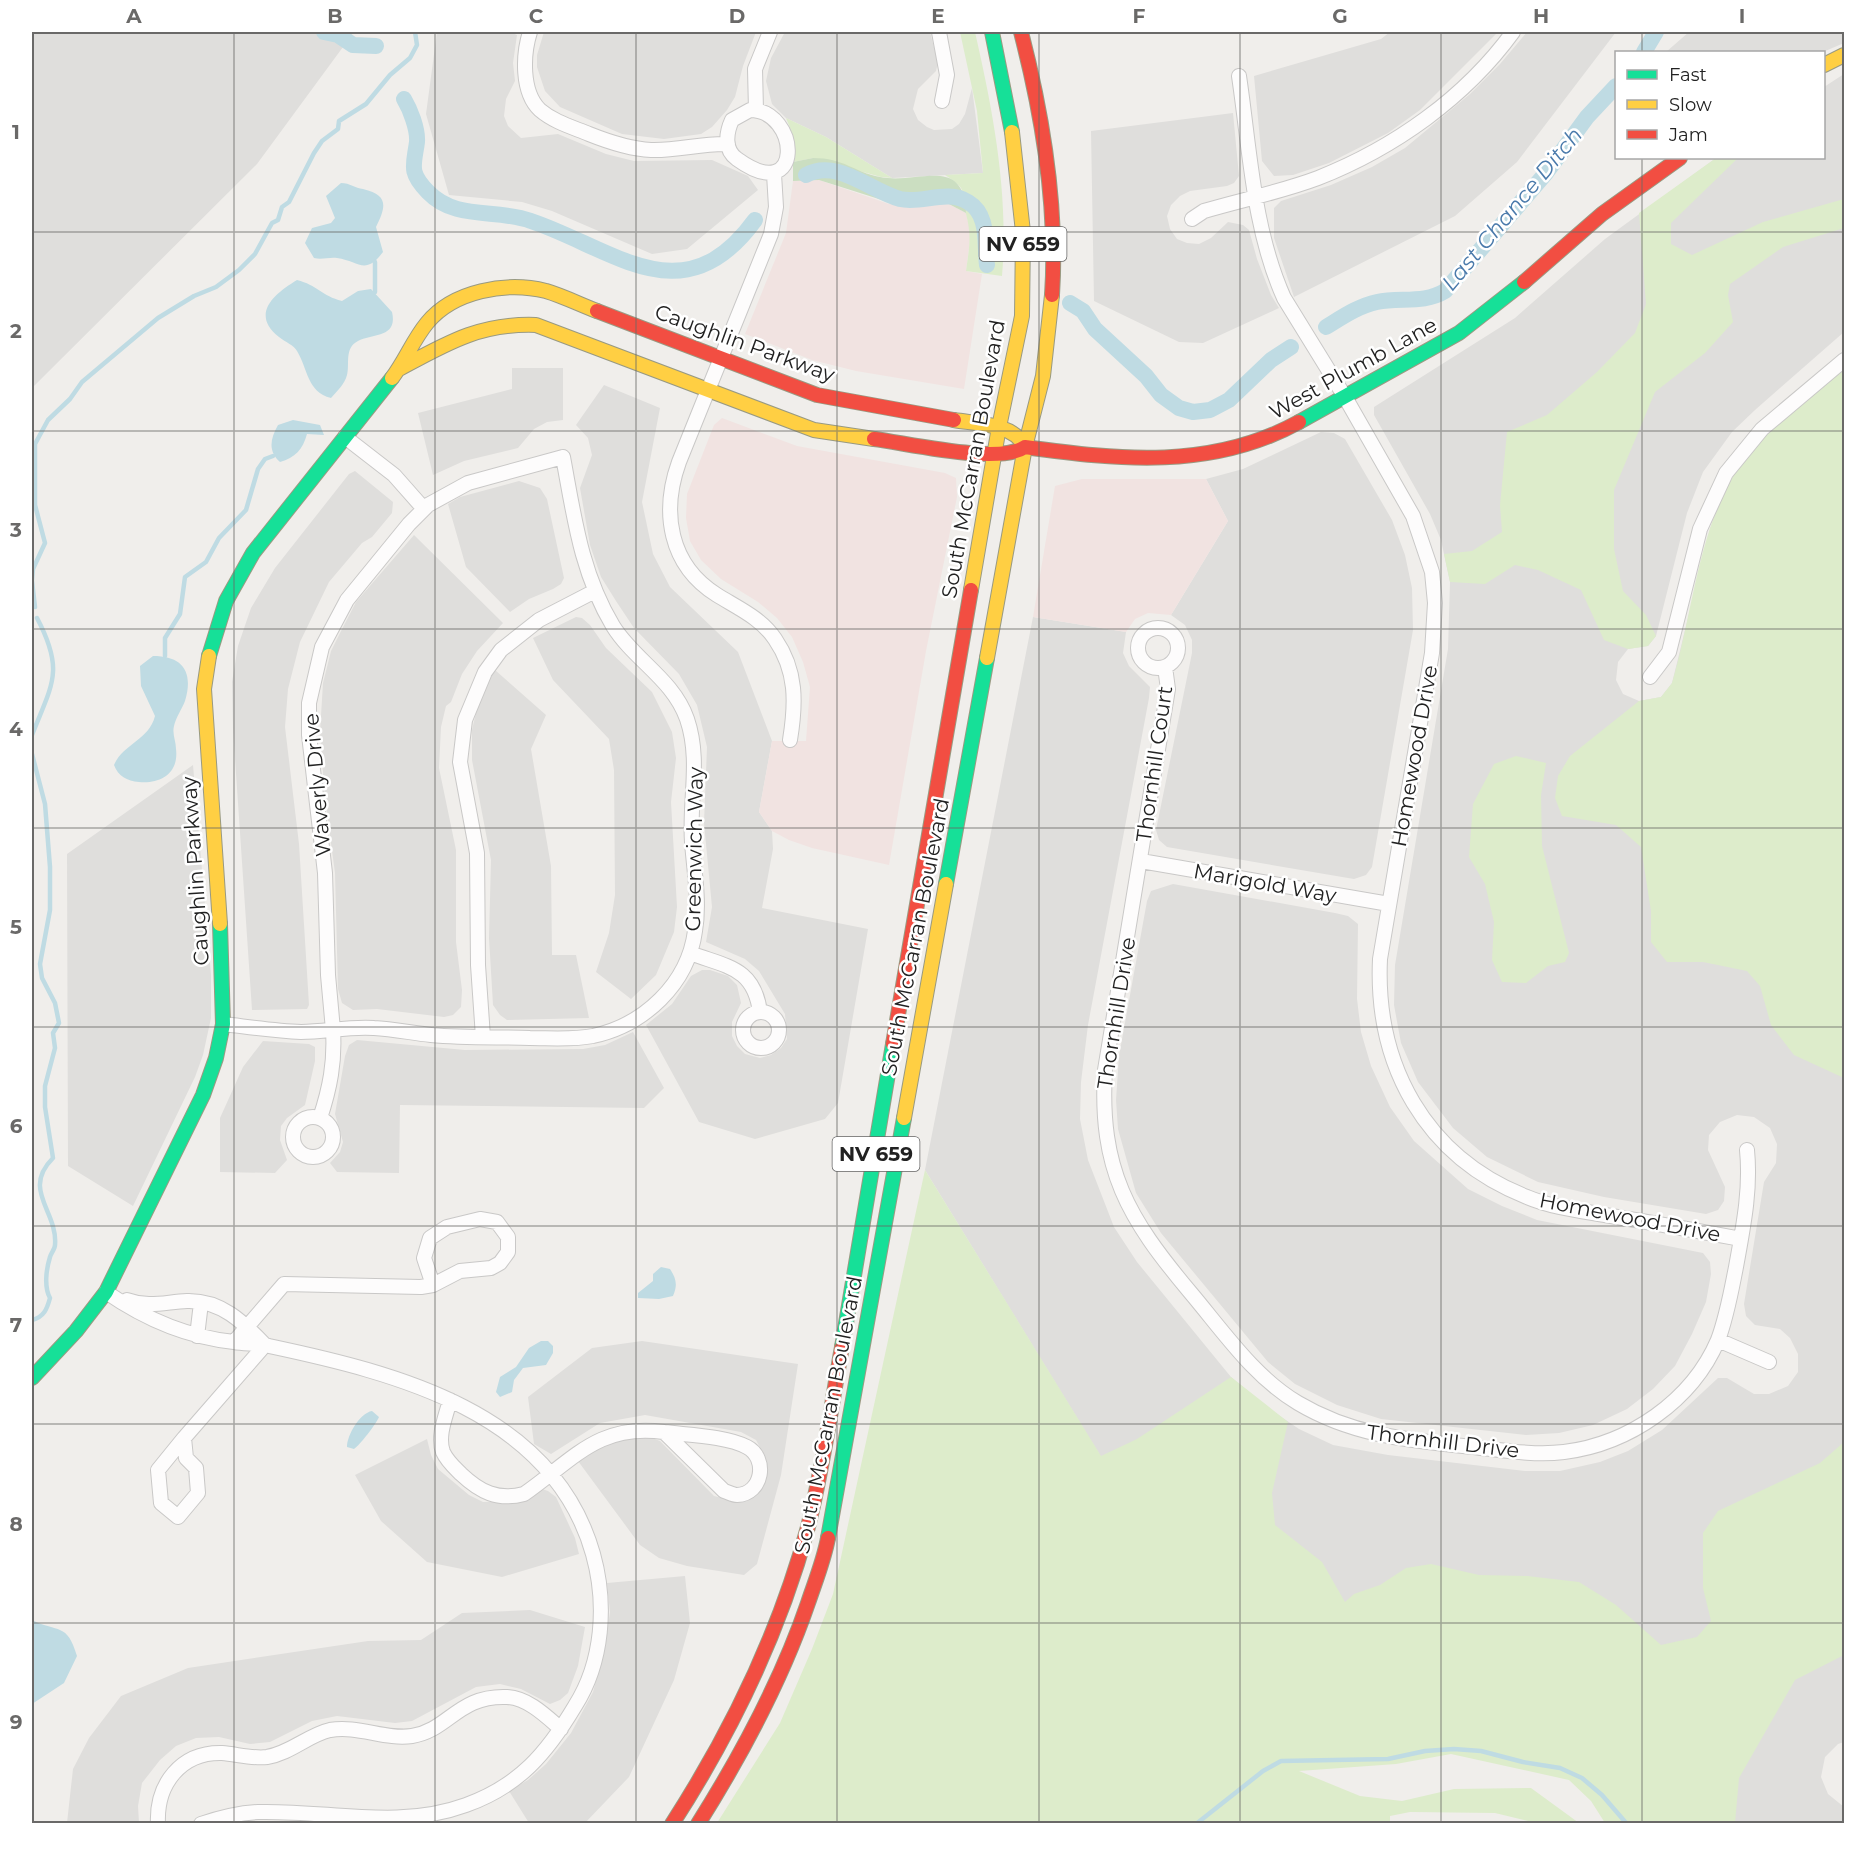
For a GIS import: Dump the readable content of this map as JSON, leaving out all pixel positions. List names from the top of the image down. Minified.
{"streets":{"main road":["NV 659","Caughlin Parkway","West Plumb Lane","South McCarran Boulevard"],"street":["Homewood Drive","Thornhill Court","Waverly Drive","Greenwich Way","Marigold Way","Thornhill Drive"]},"crossings":[["Caughlin Parkway","West Plumb Lane"],["Caughlin Parkway","South McCarran Boulevard"],["Caughlin Parkway","Greenwich Way"],["West Plumb Lane","South McCarran Boulevard"],["West Plumb Lane","Homewood Drive"],["Homewood Drive","Marigold Way"],["Homewood Drive","Thornhill Drive"],["Thornhill Court","Marigold Way"],["Thornhill Court","Thornhill Drive"],["Waverly Drive","Greenwich Way"],["Marigold Way","Thornhill Drive"]],"water":["Last Chance Ditch"],"legend":["Fast","Slow","Jam"],"grid":{"columns":["A","B","C","D","E","F","G","H","I"],"rows":["1","2","3","4","5","6","7","8","9"]}}
